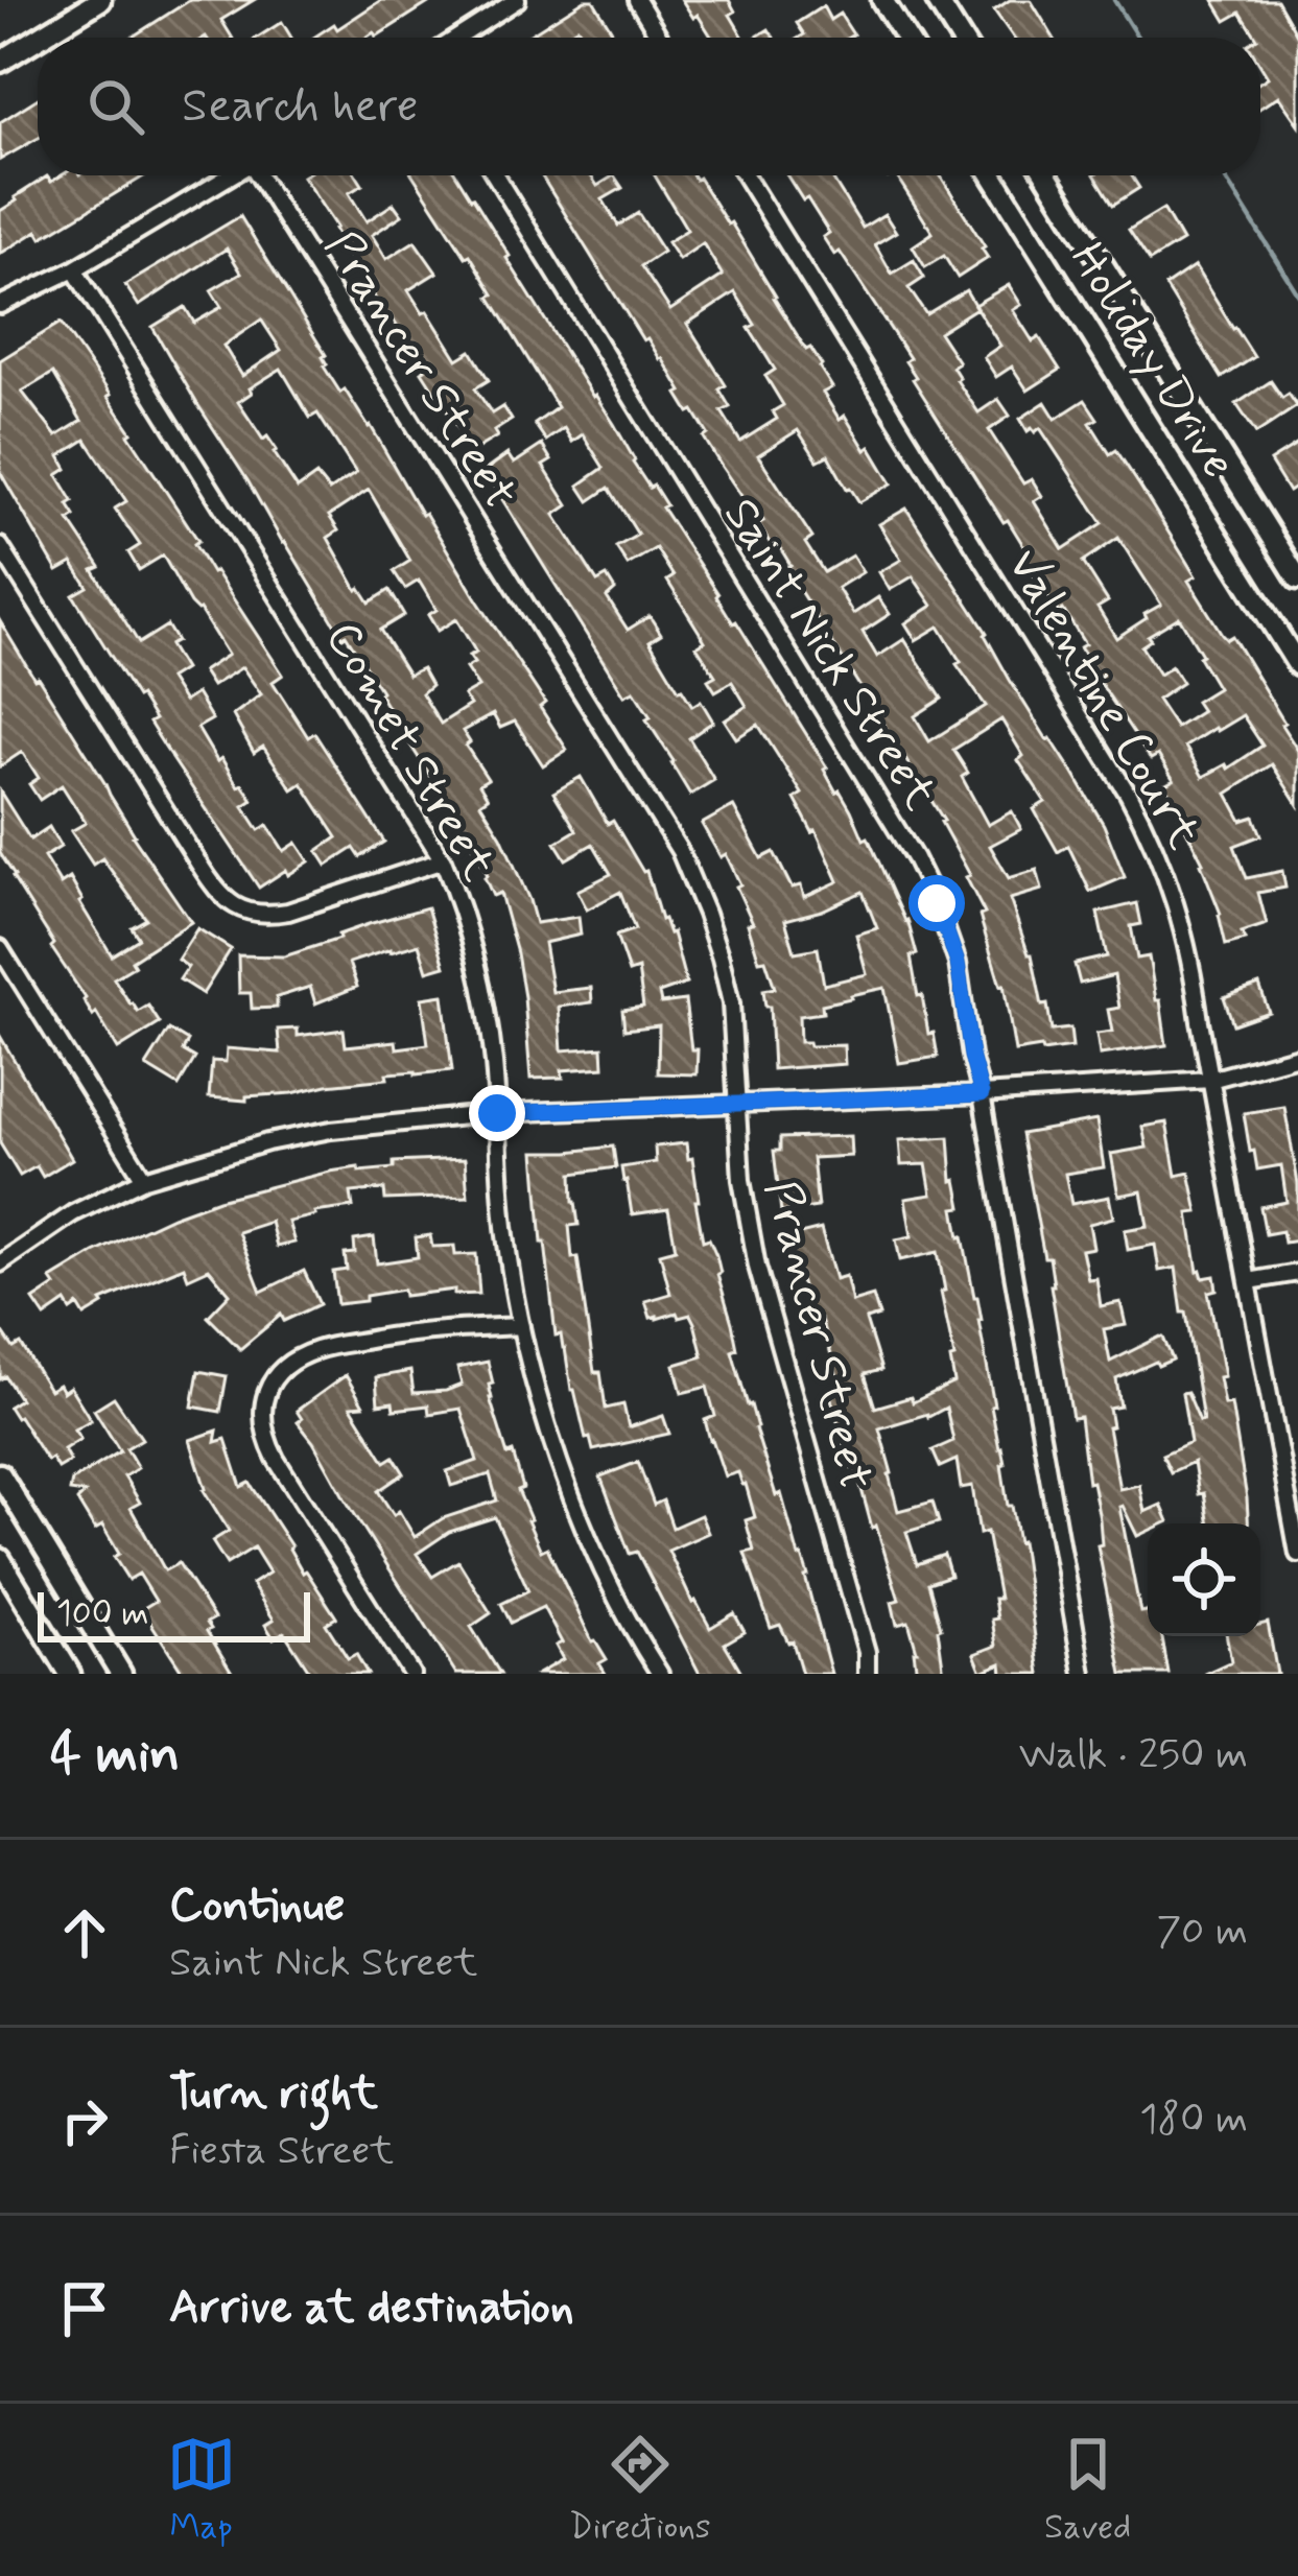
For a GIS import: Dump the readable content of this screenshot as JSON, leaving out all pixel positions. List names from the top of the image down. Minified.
{"streets":{"street":["Holiday Drive","Prancer Street","Saint Nick Street","Valentine Court","Comet Street"]},"scale_bar":"100 m","page":{"search":"Search here","scale":"100 m","heading":["4 min","Walk · 250 m"],"list":[["Continue","Saint Nick Street","70 m"],["Turn right","Fiesta Street","180 m"],"Arrive at destination"],"nav":["Map","Directions","Saved"]}}
